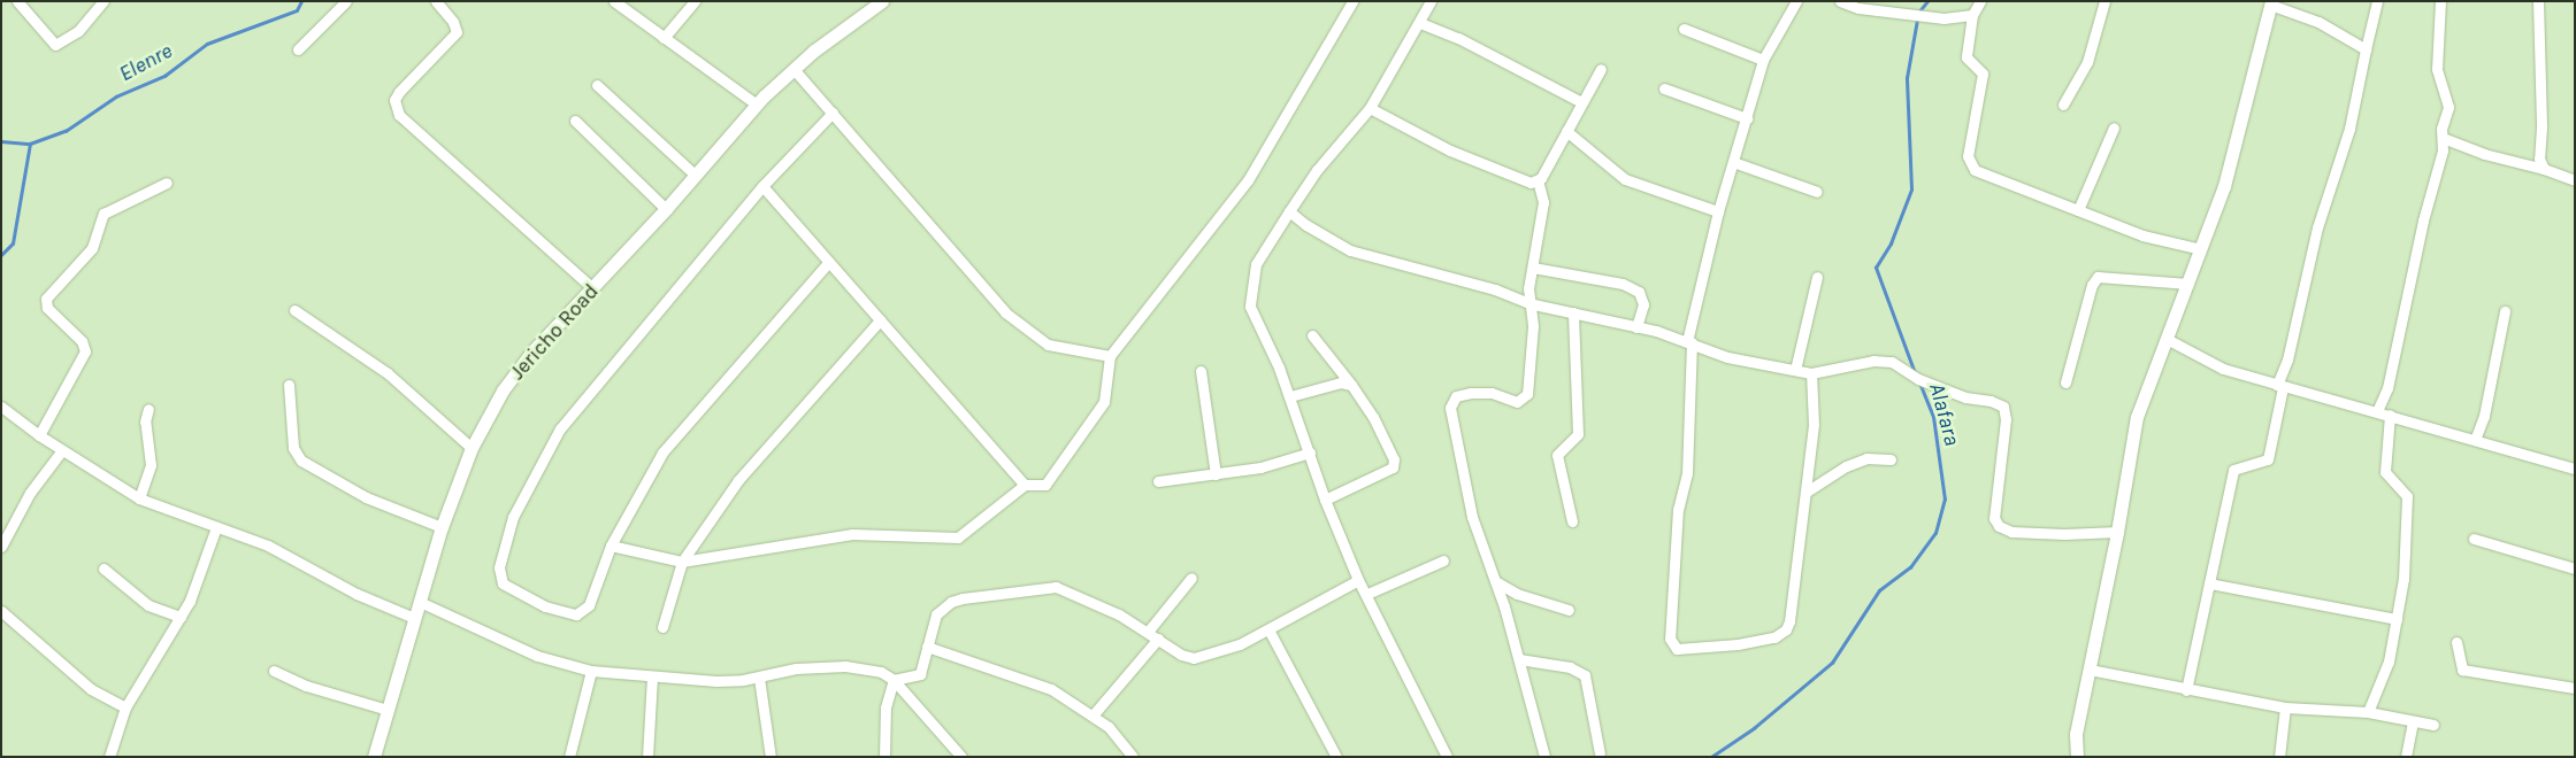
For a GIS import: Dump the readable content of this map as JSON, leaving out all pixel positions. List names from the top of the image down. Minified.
{"streets":{"street":["Jericho Road"]},"water":["Elenre","Alafara"]}
